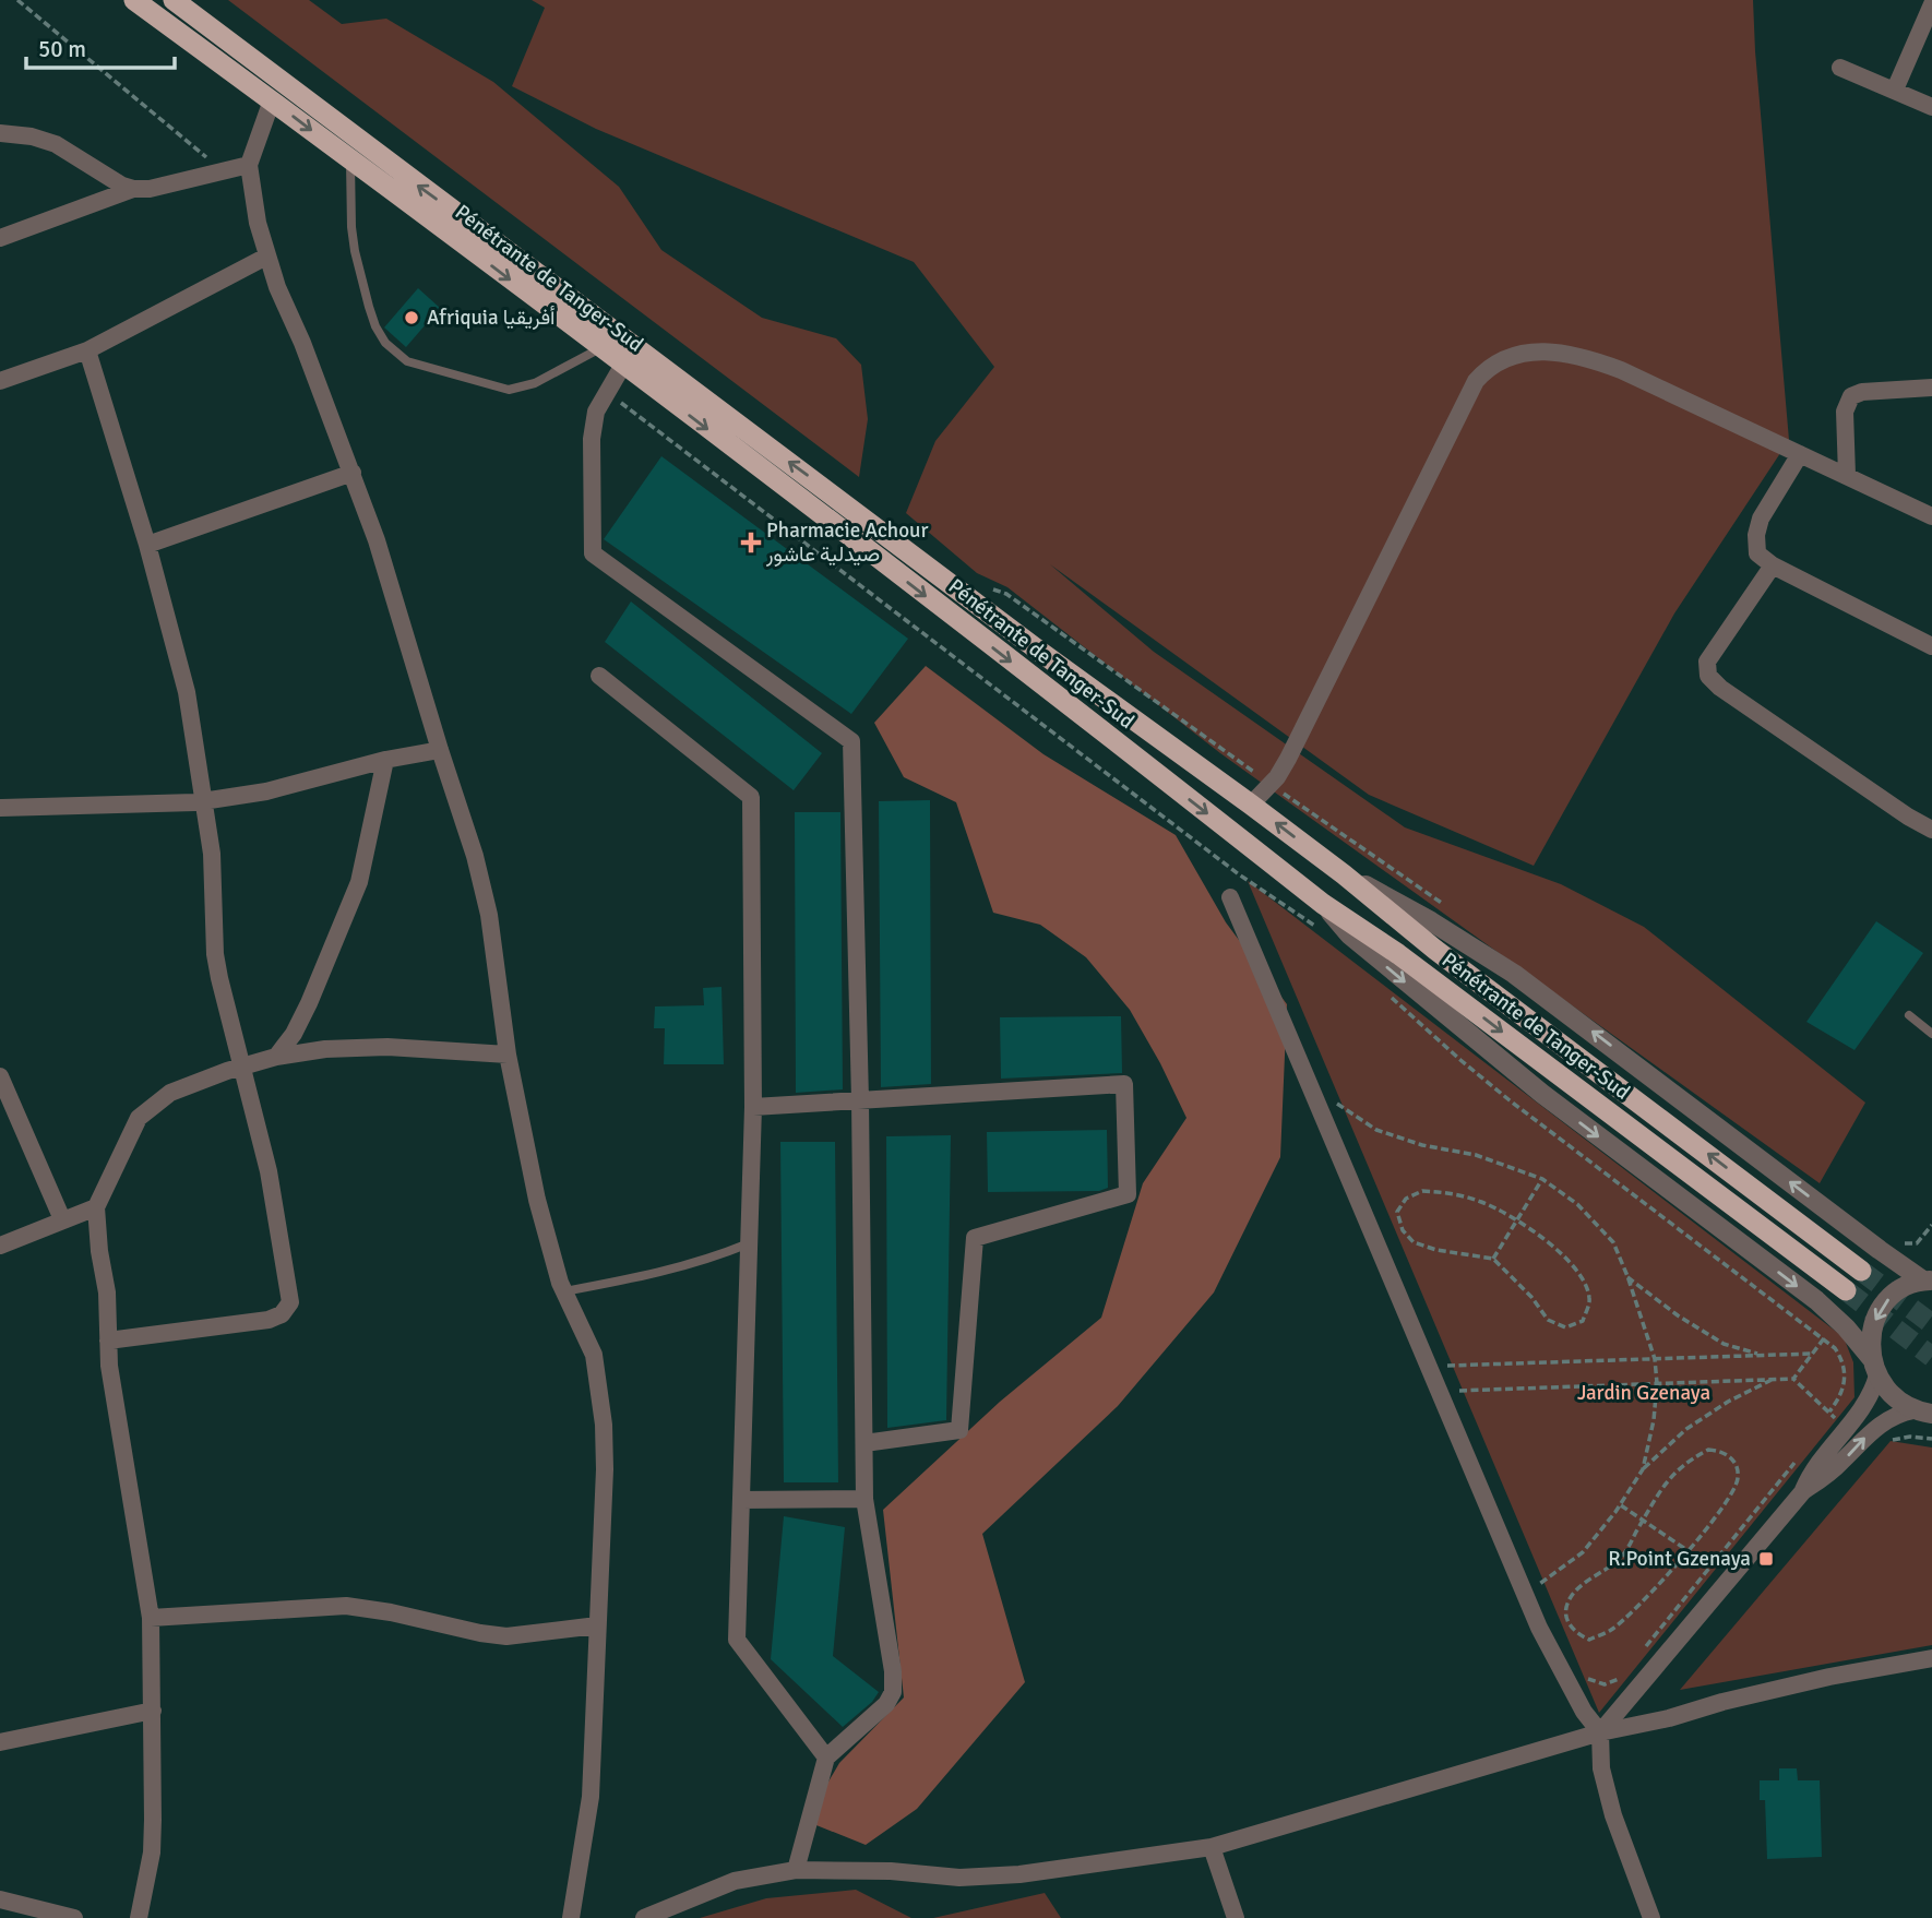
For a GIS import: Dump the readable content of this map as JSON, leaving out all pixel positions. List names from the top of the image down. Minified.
{"streets":{"highway":["Pénétrante de Tanger-Sud"]},"parks":["Jardin Gzenaya"],"places":{"other":["Afriquia أفريقيا"],"health":["Pharmacie Achour صيدلية عاشور"],"transit":["R.Point Gzenaya"]},"scale_bar":"50 m"}
